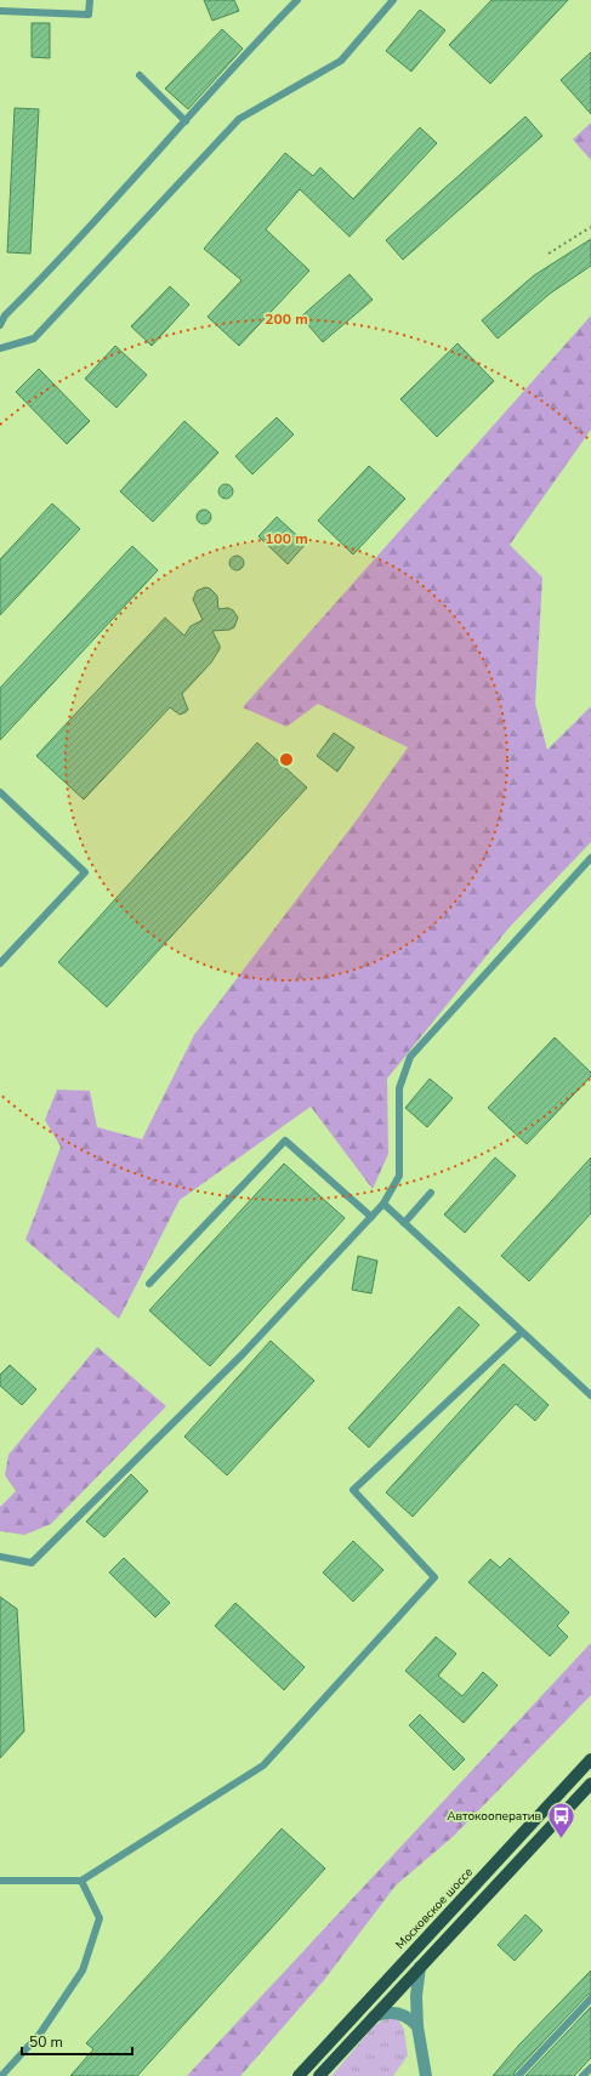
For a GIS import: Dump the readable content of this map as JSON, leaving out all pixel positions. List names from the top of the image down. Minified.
{"streets":{"main road":["Московское шоссе"]},"places":{"bus stop":["Автокооператив"]},"scale_bar":"50 m","rings":["200 m","100 m"]}
